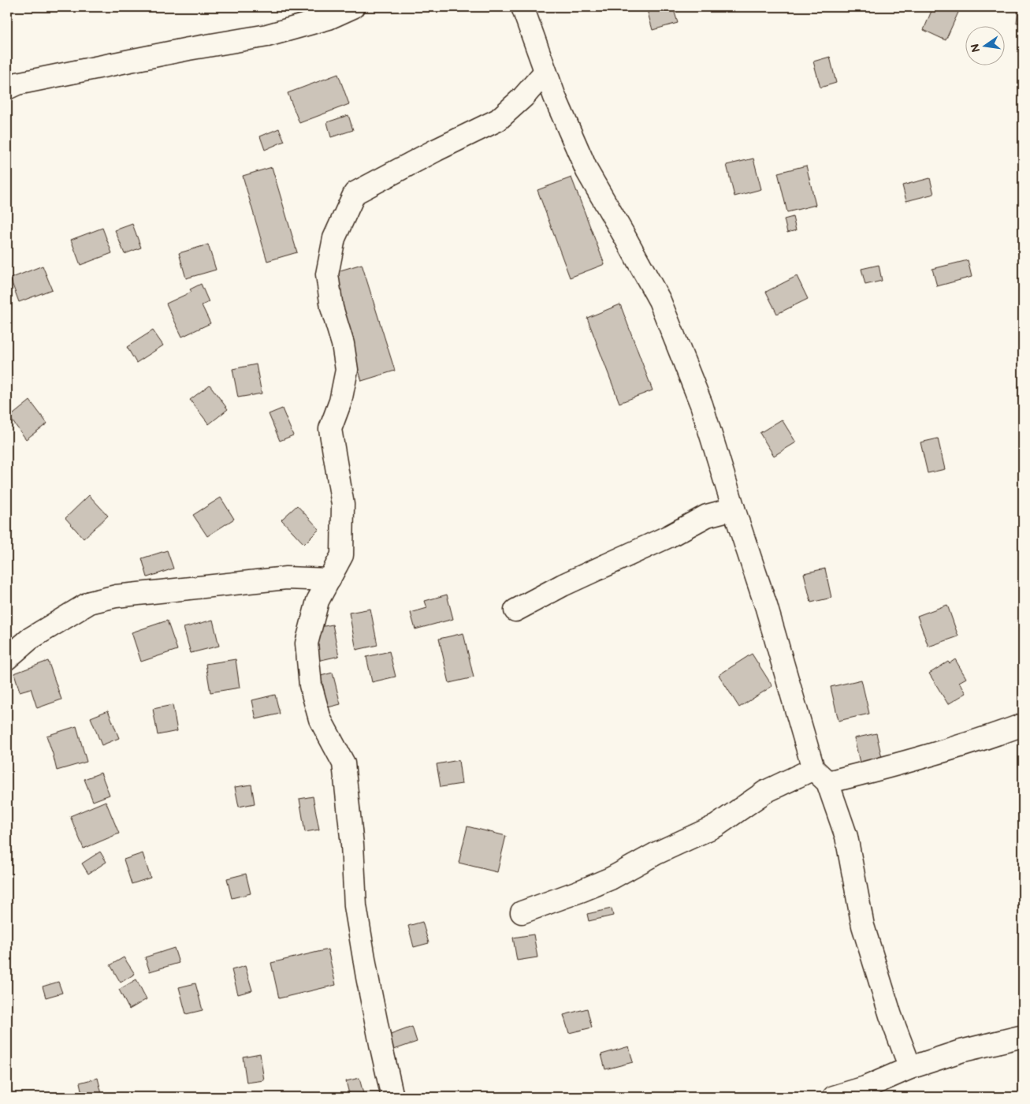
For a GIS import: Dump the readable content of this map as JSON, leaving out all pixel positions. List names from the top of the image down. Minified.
{"north":"left"}
